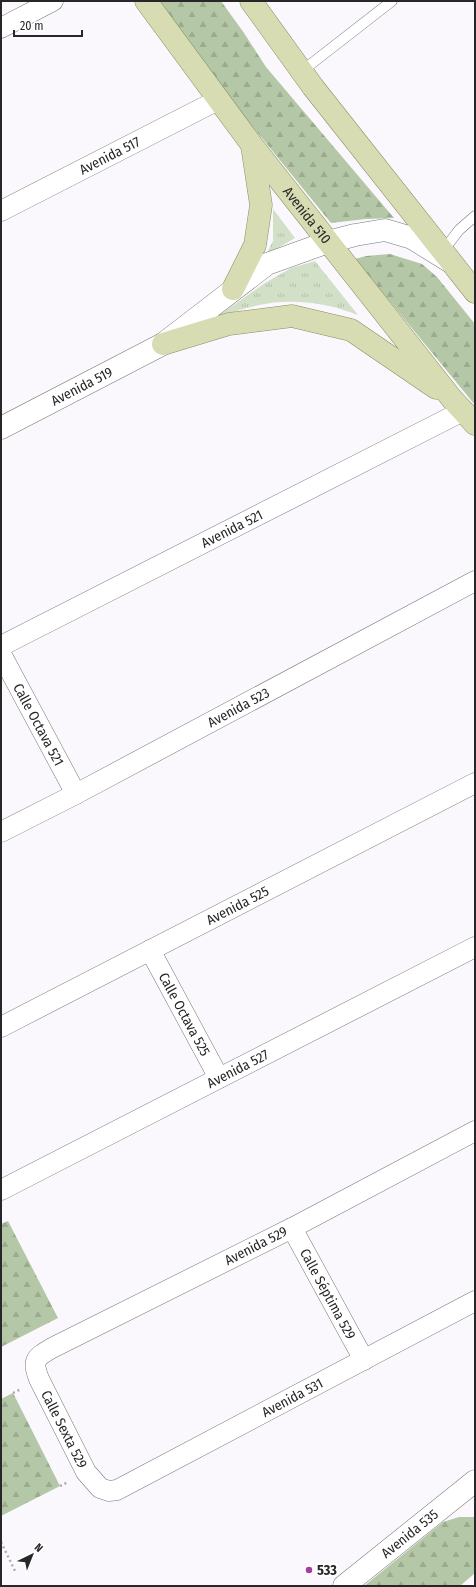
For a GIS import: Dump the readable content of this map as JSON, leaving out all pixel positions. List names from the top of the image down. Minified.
{"streets":{"main road":["Avenida 510"],"street":["Avenida 517","Avenida 519","Avenida 521","Avenida 523","Calle Octava 521","Avenida 525","Calle Octava 525","Avenida 527","Avenida 529","Calle Séptima 529","Avenida 531","Calle Sexta 529","Avenida 535"]},"crossings":[["Avenida 517","Avenida 510"],["Avenida 510","Avenida 519"],["Avenida 510","Avenida 521"],["Avenida 523","Calle Octava 521"],["Avenida 525","Calle Octava 525"],["Calle Octava 525","Avenida 527"],["Avenida 529","Calle Séptima 529"],["Avenida 529","Calle Sexta 529"],["Calle Séptima 529","Avenida 531"],["Avenida 531","Calle Sexta 529"]],"places":["533"],"scale_bar":"20 m","north":"top right"}
